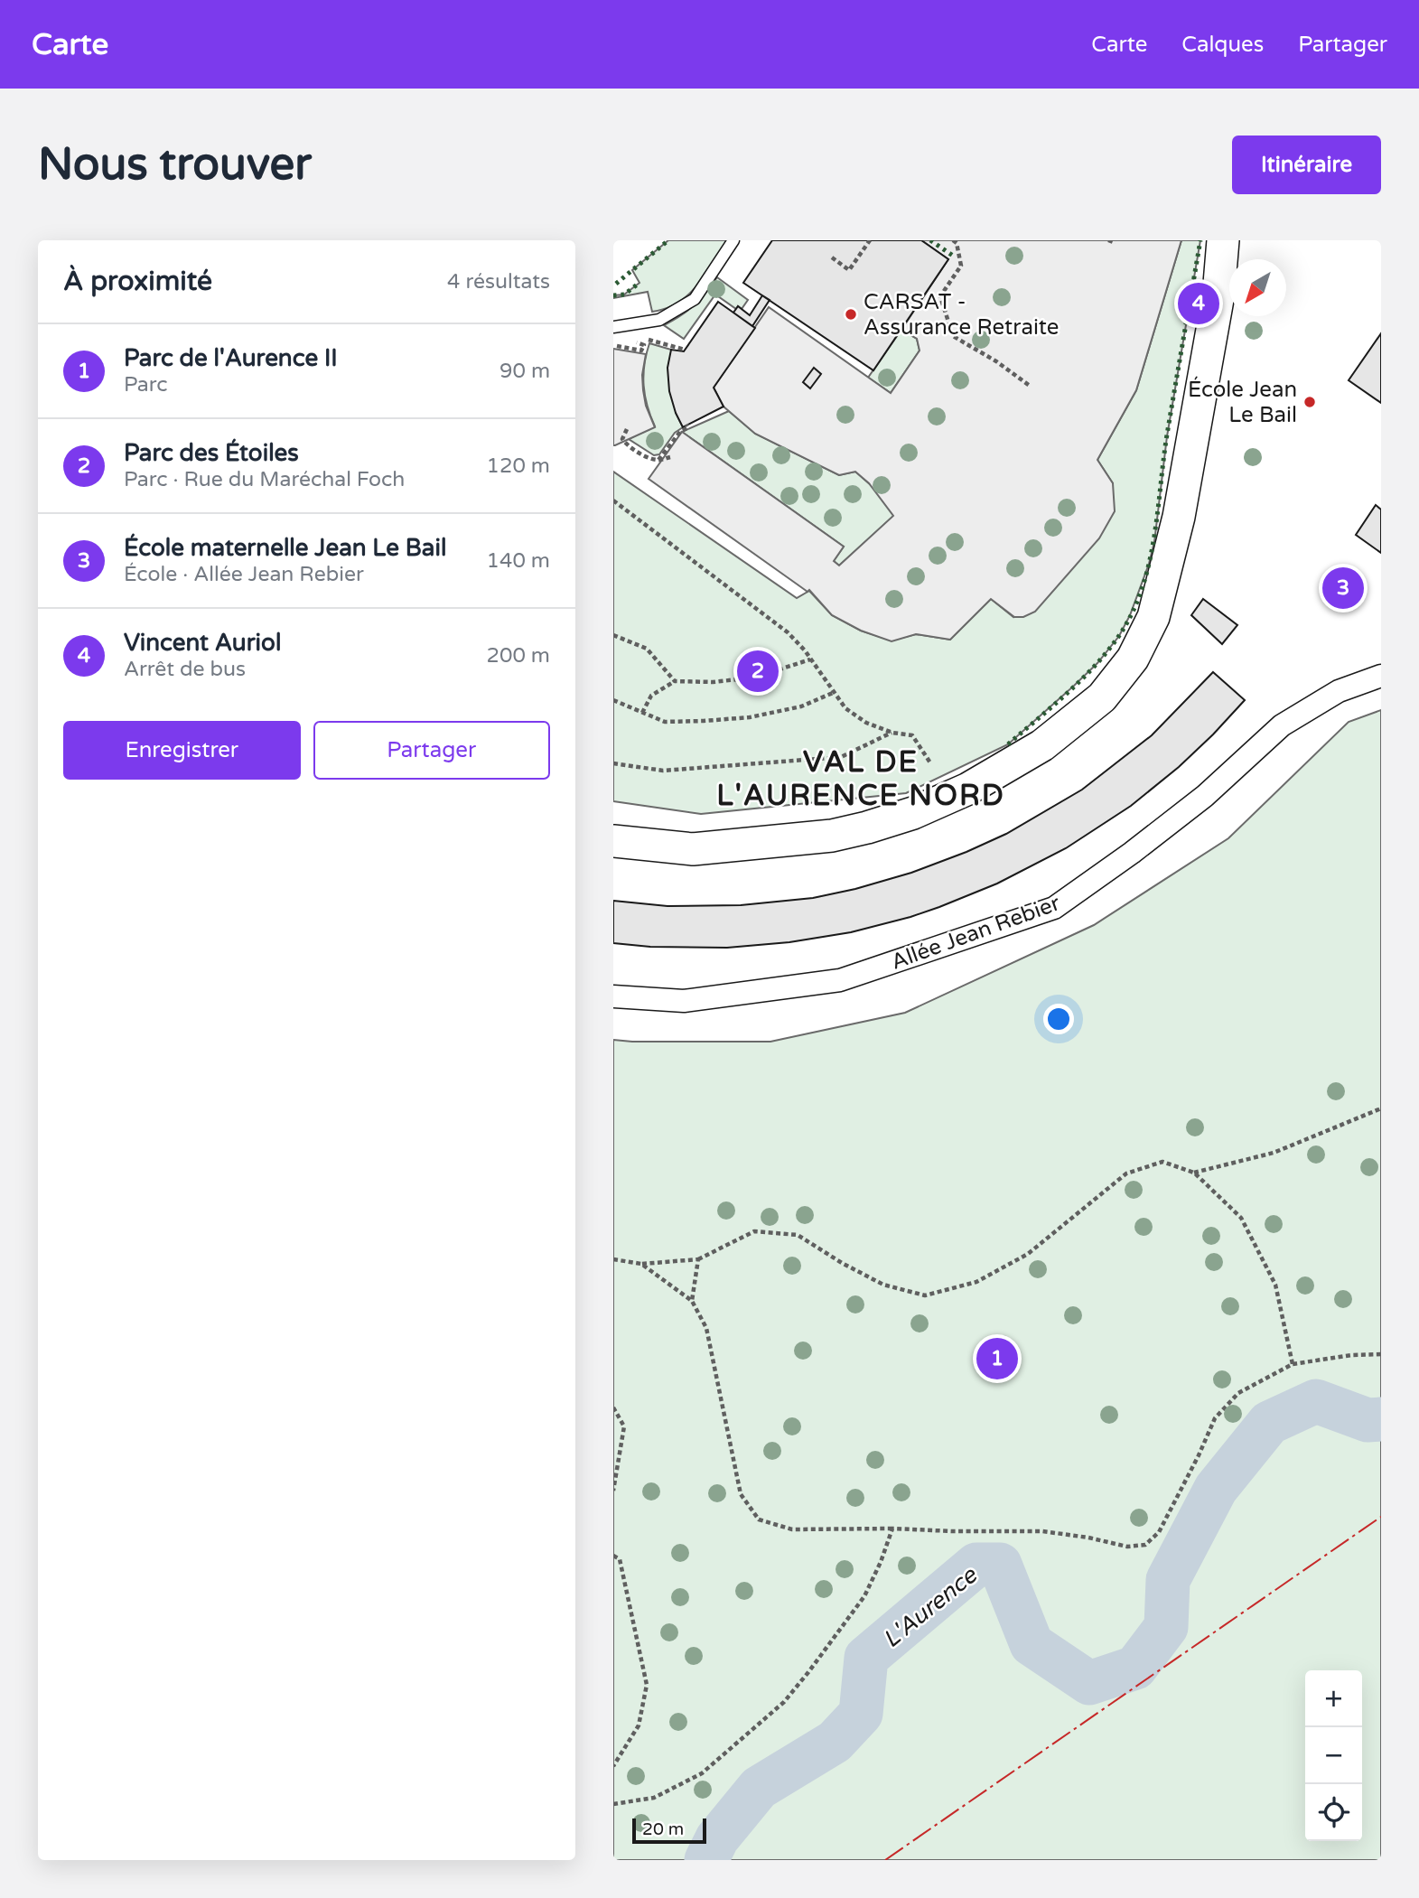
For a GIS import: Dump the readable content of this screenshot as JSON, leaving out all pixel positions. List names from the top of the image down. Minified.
{"streets":{"street":["Allée Jean Rebier"]},"districts":["VAL DE L'AURENCE NORD"],"water":["L'Aurence"],"places":["CARSAT - Assurance Retraite","École Jean Le Bail"],"scale_bar":"20 m","north":"bottom left","page":{"header":"Carte","nav":["Carte","Calques","Partager"],"buttons":["Itinéraire",["Enregistrer","Partager"]],"title":"Nous trouver","heading":["À proximité","4 résultats"],"pins":["4","3","2","1"],"list":[{"mark":"1","name":"Parc de l'Aurence II","note":"Parc","value":"90 m"},{"mark":"2","name":"Parc des Étoiles","note":"Parc · Rue du Maréchal Foch","value":"120 m"},{"mark":"3","name":"École maternelle Jean Le Bail","note":"École · Allée Jean Rebier","value":"140 m"},{"mark":"4","name":"Vincent Auriol","note":"Arrêt de bus","value":"200 m"}],"map_buttons":["+","−"],"scale":"20 m"}}
